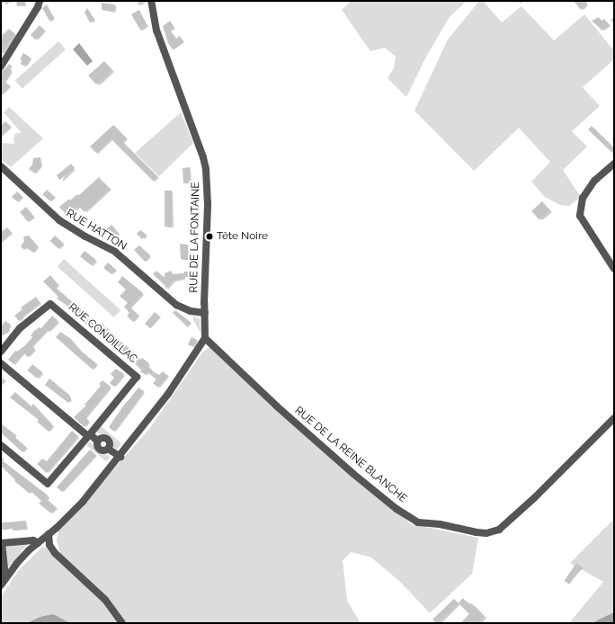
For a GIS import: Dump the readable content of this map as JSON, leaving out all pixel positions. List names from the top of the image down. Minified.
{"streets":{"street":["RUE HATTON","RUE DE LA FONTAINE","RUE CONDILLAC","RUE DE LA REINE BLANCHE"]},"crossings":[["RUE HATTON","RUE DE LA FONTAINE"],["RUE DE LA FONTAINE","RUE DE LA REINE BLANCHE"]],"places":["Tête Noire"]}
